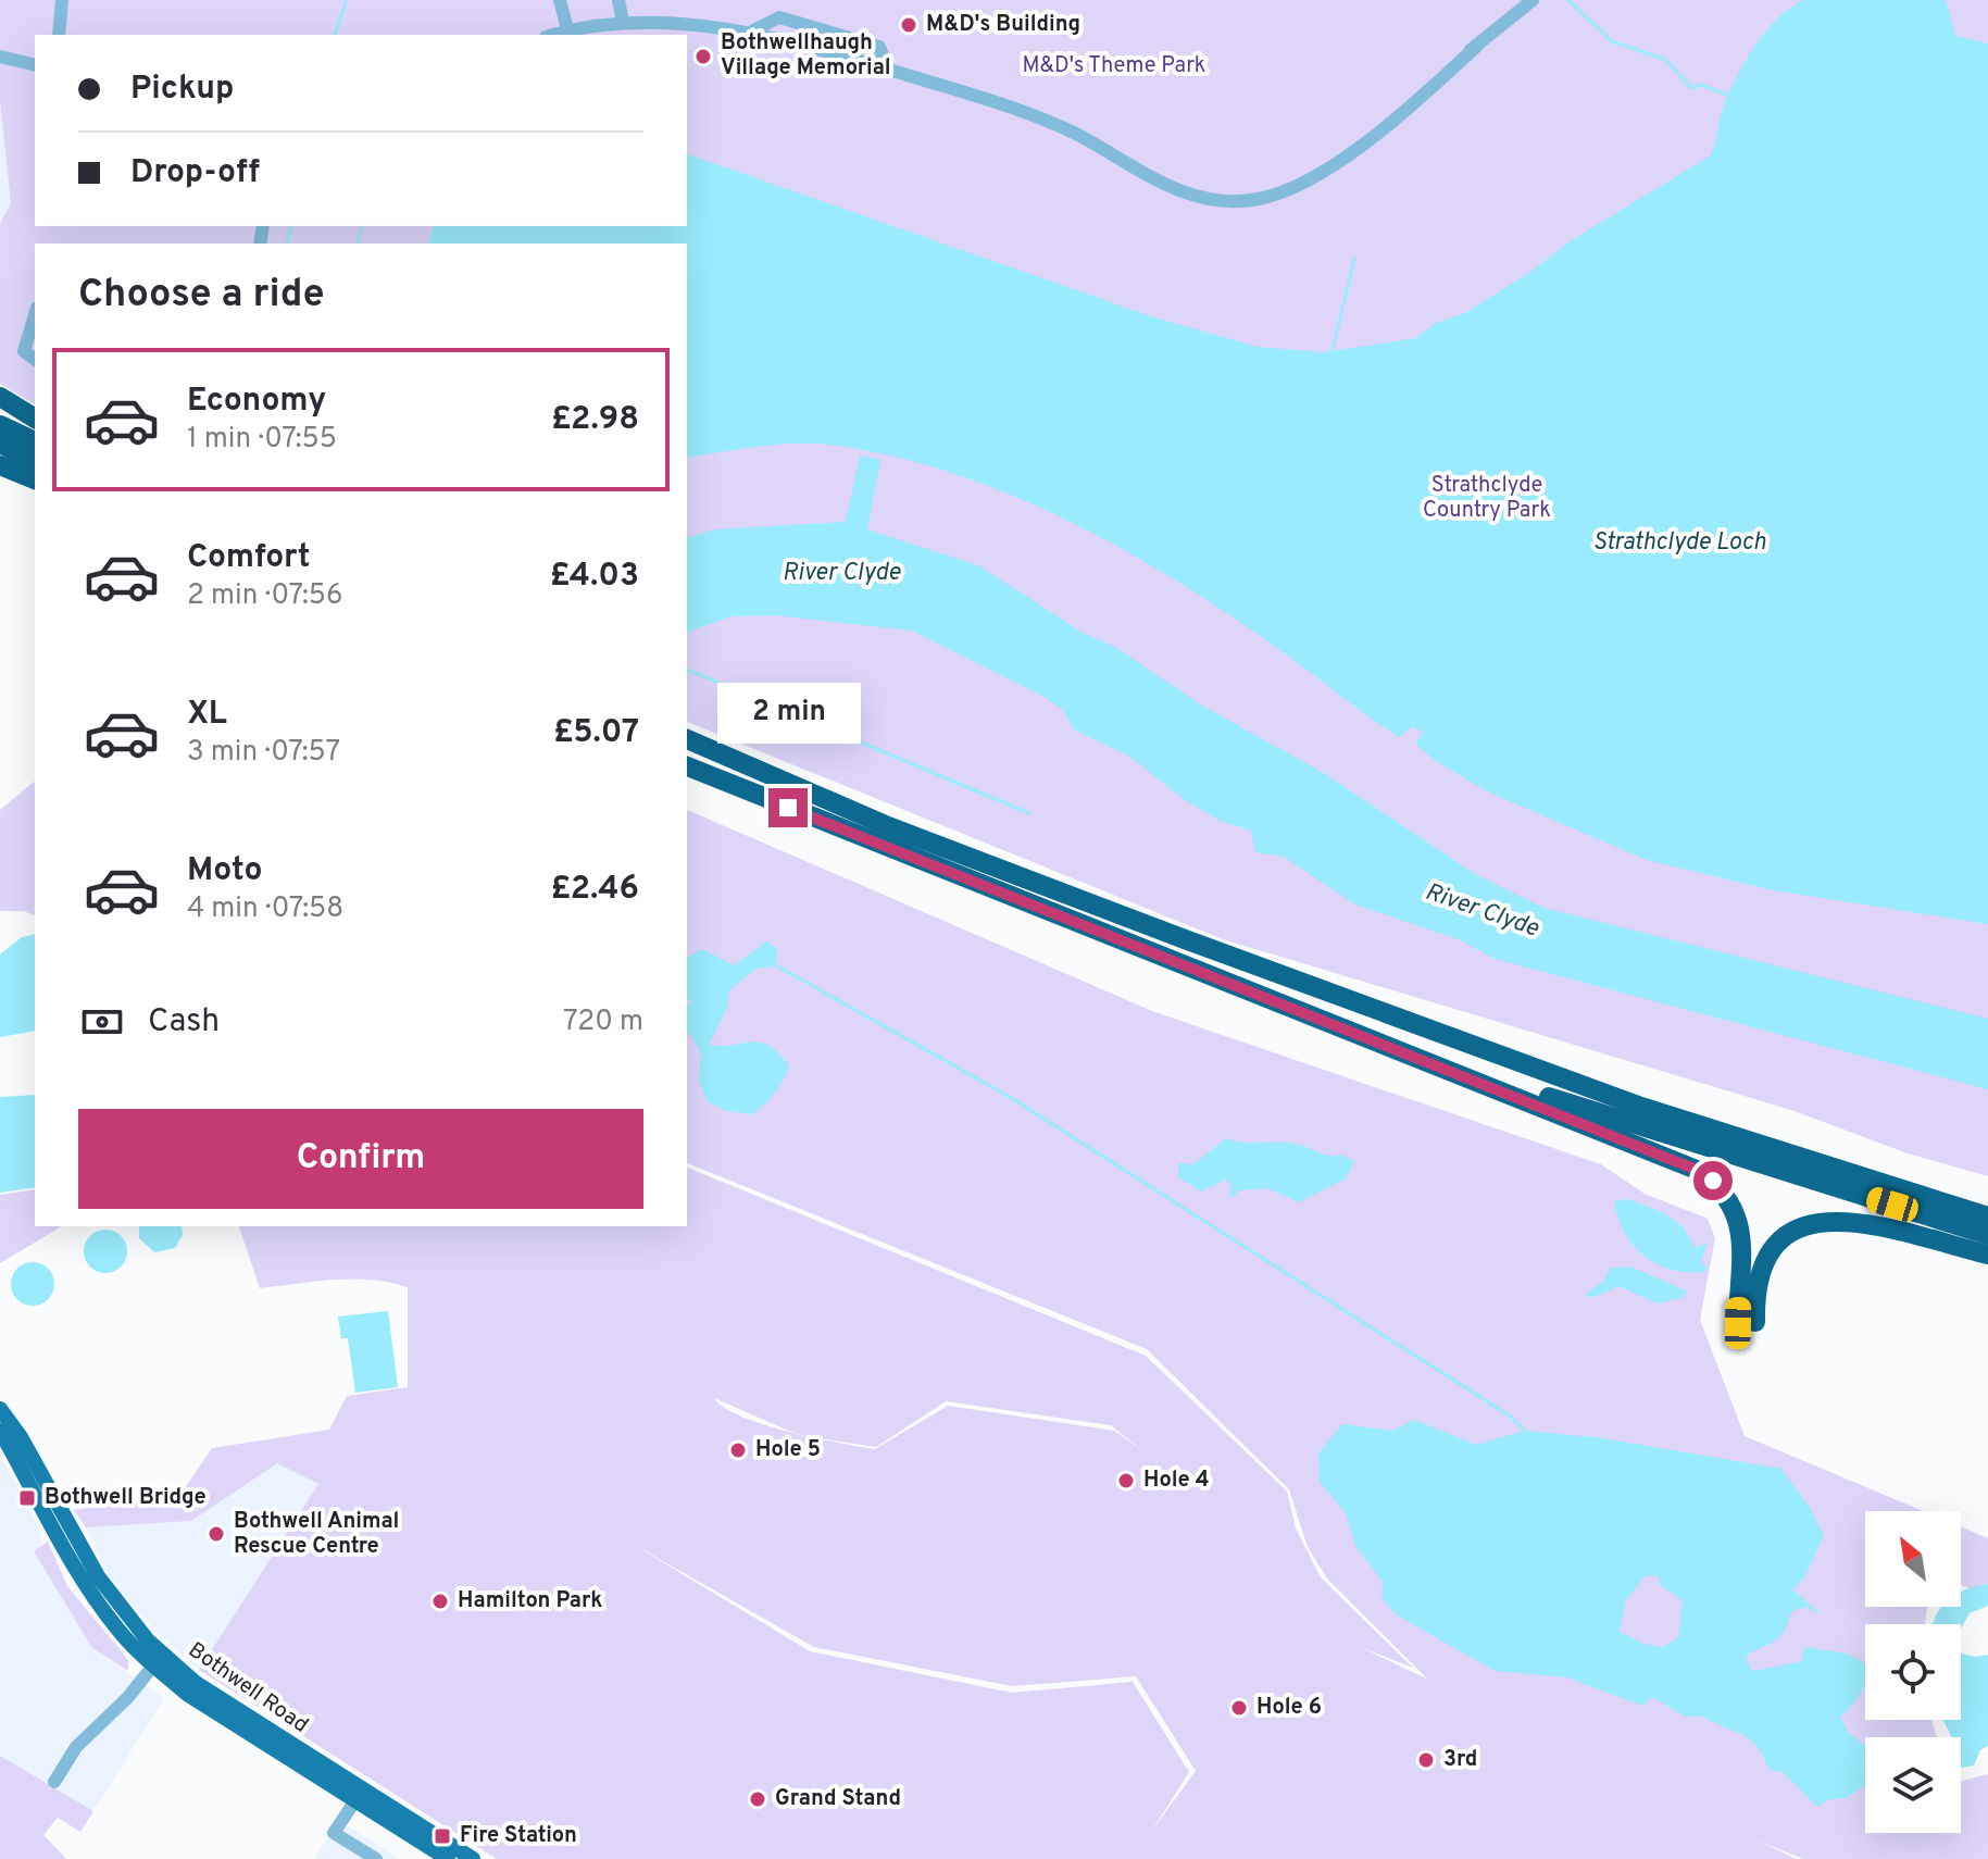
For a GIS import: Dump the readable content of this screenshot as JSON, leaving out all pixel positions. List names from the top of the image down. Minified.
{"streets":{"main road":["Bothwell Road"]},"water":["Strathclyde Loch","River Clyde"],"parks":["M&D's Theme Park","Strathclyde Country Park"],"places":{"other":["M&D's Building","Bothwellhaugh Village Memorial","Hole 5","Hole 4","Bothwell Animal Rescue Centre","Hamilton Park","Hole 6","3rd","Grand Stand"],"transit":["Bothwell Bridge","Fire Station"]},"north":"top left","page":{"banner":["Pickup","Drop-off"],"heading":"Choose a ride","list":[{"name":"Economy","note":"1 min · 07:55","value":"£2.98"},{"name":"Comfort","note":"2 min · 07:56","value":"£4.03"},{"name":"XL","note":"3 min · 07:57","value":"£5.07"},{"name":"Moto","note":"4 min · 07:58","value":"£2.46"}],"bubble":"2 min","pay":["Cash","720 m"],"buttons":"Confirm"}}
